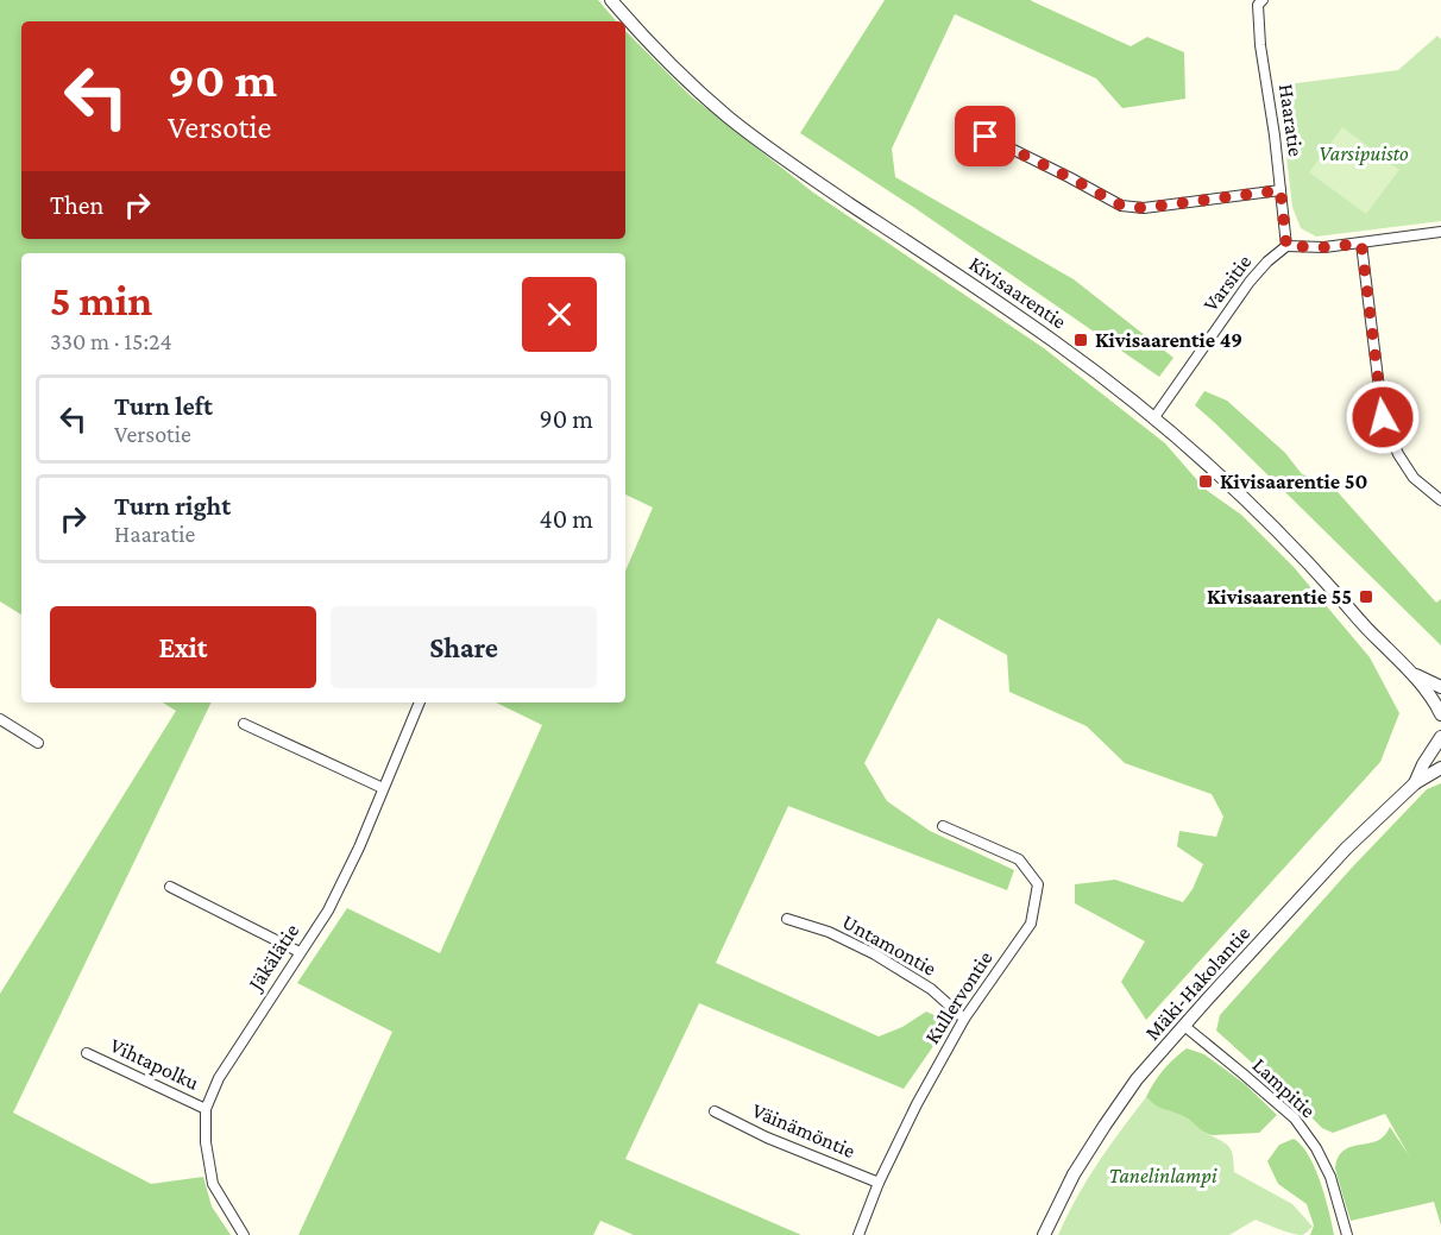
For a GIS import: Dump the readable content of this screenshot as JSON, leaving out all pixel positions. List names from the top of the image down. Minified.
{"streets":{"street":["Haaratie","Varsitie","Kivisaarentie","Untamontie","Jäkälätie","Mäki-Hakolantie","Kullervontie","Vihtapolku","Lampitie","Väinämöntie"]},"crossings":[["Haaratie","Varsitie"],["Varsitie","Kivisaarentie"],["Untamontie","Kullervontie"],["Jäkälätie","Vihtapolku"],["Mäki-Hakolantie","Lampitie"],["Kullervontie","Väinämöntie"]],"parks":["Varsipuisto","Tanelinlampi"],"places":{"transit":["Kivisaarentie 49","Kivisaarentie 50","Kivisaarentie 55"]},"page":{"turn":["90 m","Versotie"],"then":"Then","heading":["5 min","330 m · 15:24"],"list":[{"name":"Turn left","note":"Versotie","value":"90 m"},{"name":"Turn right","note":"Haaratie","value":"40 m"}],"buttons":["Exit","Share"]}}
